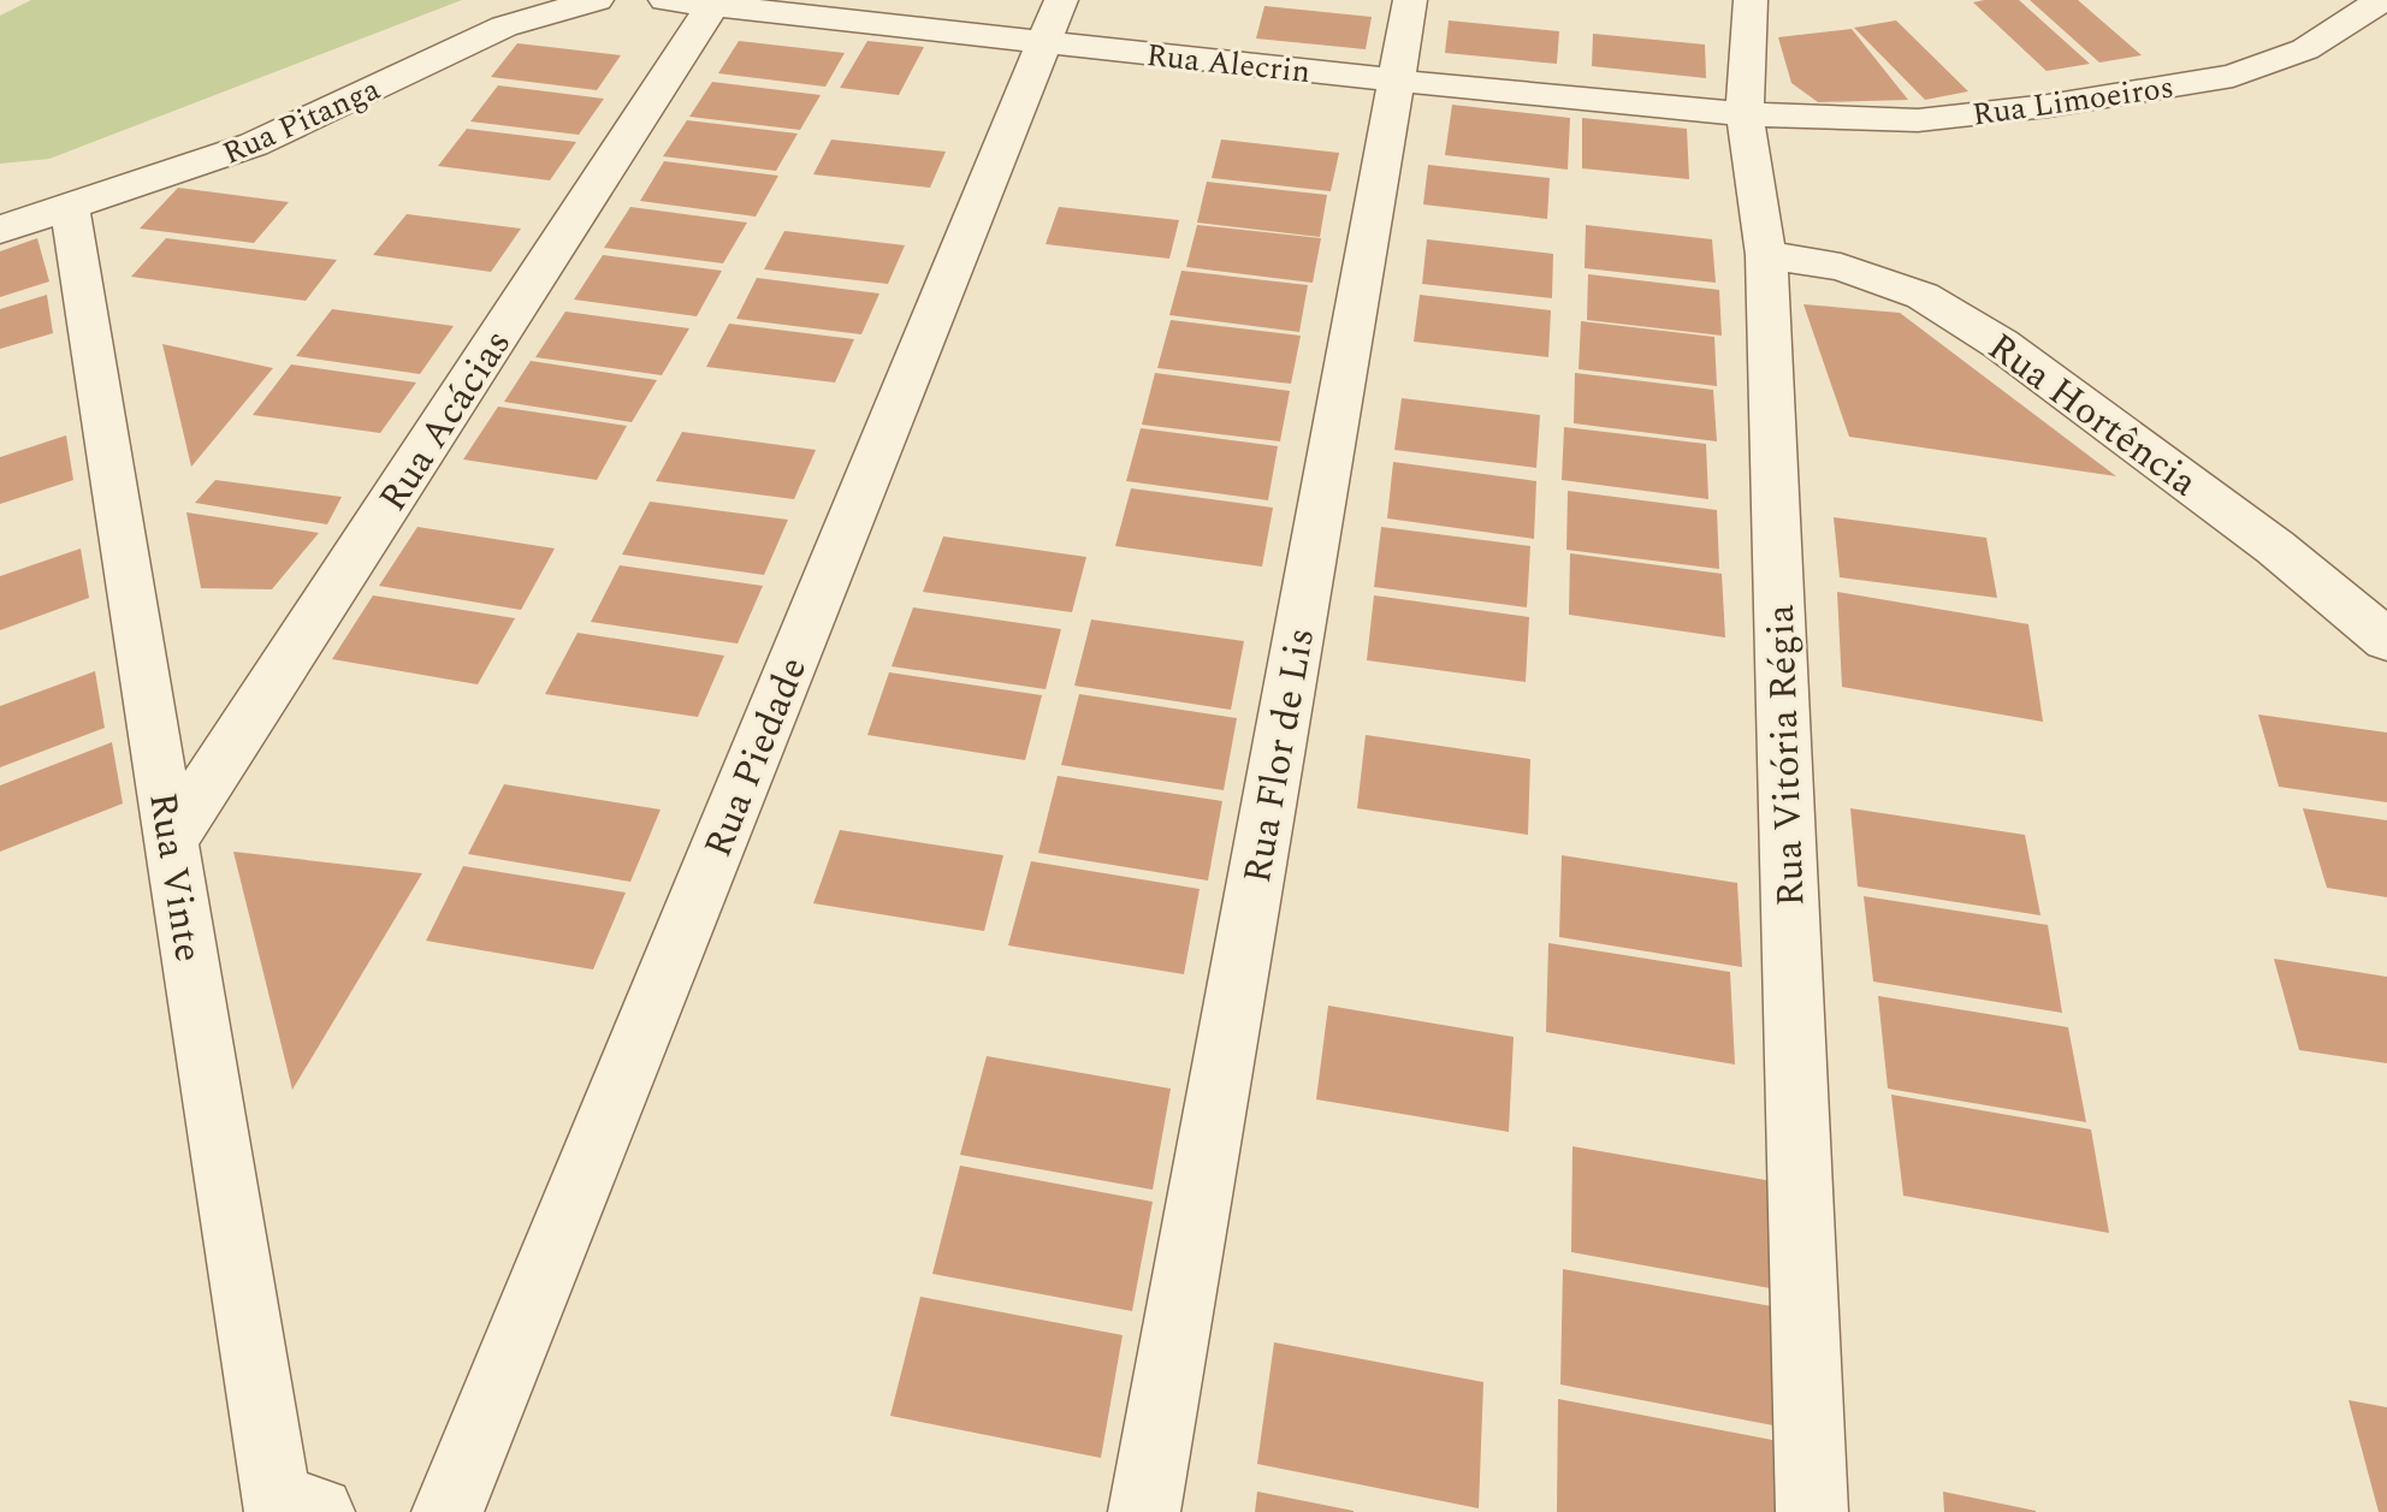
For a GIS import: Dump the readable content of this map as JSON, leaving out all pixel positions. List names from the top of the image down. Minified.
{"streets":{"street":["Rua Alecrin","Rua Limoeiros","Rua Pitanga","Rua Hortência","Rua Acácias","Rua Flor de Lis","Rua Vitória Régia","Rua Piedade","Rua Vinte"]},"crossings":[["Rua Alecrin","Rua Limoeiros"],["Rua Alecrin","Rua Acácias"],["Rua Alecrin","Rua Flor de Lis"],["Rua Alecrin","Rua Vitória Régia"],["Rua Alecrin","Rua Piedade"],["Rua Limoeiros","Rua Vitória Régia"],["Rua Pitanga","Rua Vinte"],["Rua Hortência","Rua Vitória Régia"],["Rua Acácias","Rua Vinte"]]}
